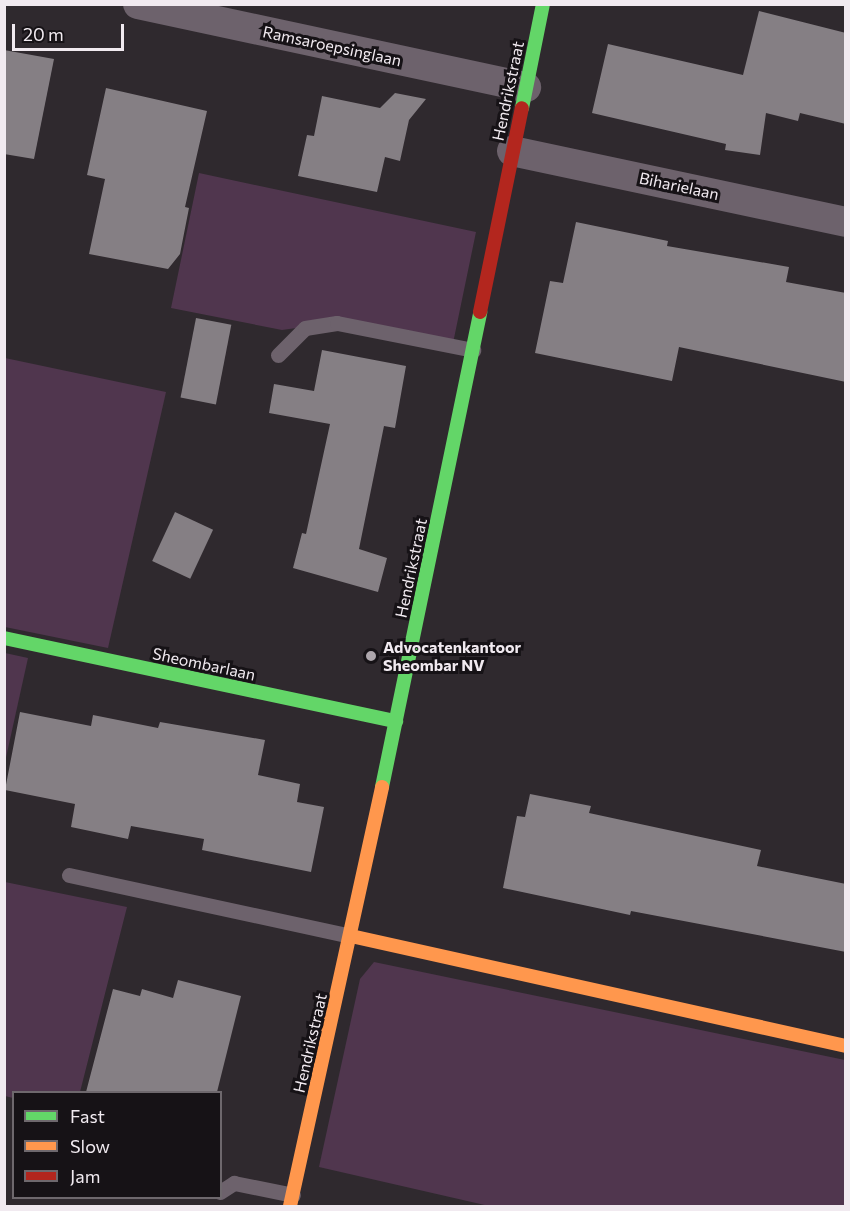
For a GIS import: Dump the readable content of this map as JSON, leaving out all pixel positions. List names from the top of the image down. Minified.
{"streets":{"street":["Ramsaroepsinglaan","Hendrikstraat","Biharielaan","Sheombarlaan"]},"crossings":[["Ramsaroepsinglaan","Hendrikstraat"],["Hendrikstraat","Biharielaan"],["Hendrikstraat","Sheombarlaan"]],"places":["Advocatenkantoor Sheombar NV"],"legend":["Fast","Slow","Jam"],"scale_bar":"20 m"}
